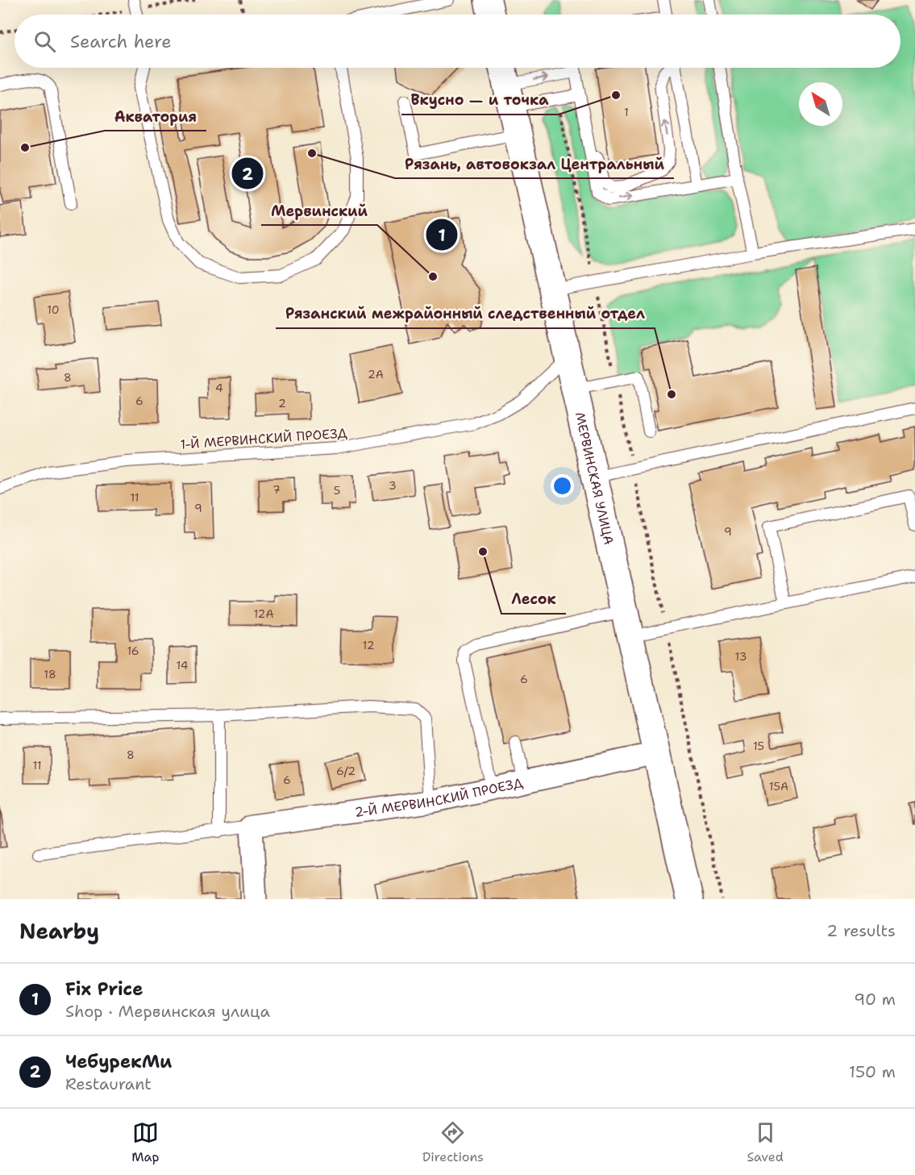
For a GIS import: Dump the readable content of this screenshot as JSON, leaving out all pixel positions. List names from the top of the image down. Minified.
{"streets":{"street":["МЕРВИНСКАЯ УЛИЦА","2-Й МЕРВИНСКИЙ ПРОЕЗД"],"lane":["1-Й МЕРВИНСКИЙ ПРОЕЗД"]},"crossings":[["1-Й МЕРВИНСКИЙ ПРОЕЗД","МЕРВИНСКАЯ УЛИЦА"],["МЕРВИНСКАЯ УЛИЦА","2-Й МЕРВИНСКИЙ ПРОЕЗД"]],"places":["Вкусно — и точка","Акватория","Рязань, автовокзал Центральный","Мервинский","Рязанский межрайонный следственный отдел","Лесок"],"house_numbers":["1","10","2А","8","4","6","2","3","7","5","11","9","9","12А","12","16","13","14","18","6","15","8","11","6/2","6","15А"],"north":"top left","page":{"search":"Search here","pins":["2","1"],"heading":["Nearby","2 results"],"list":[{"mark":"1","name":"Fix Price","note":"Shop · Мервинская улица","value":"90 m"},{"mark":"2","name":"ЧебурекМи","note":"Restaurant","value":"150 m"}],"nav":["Map","Directions","Saved"]}}
